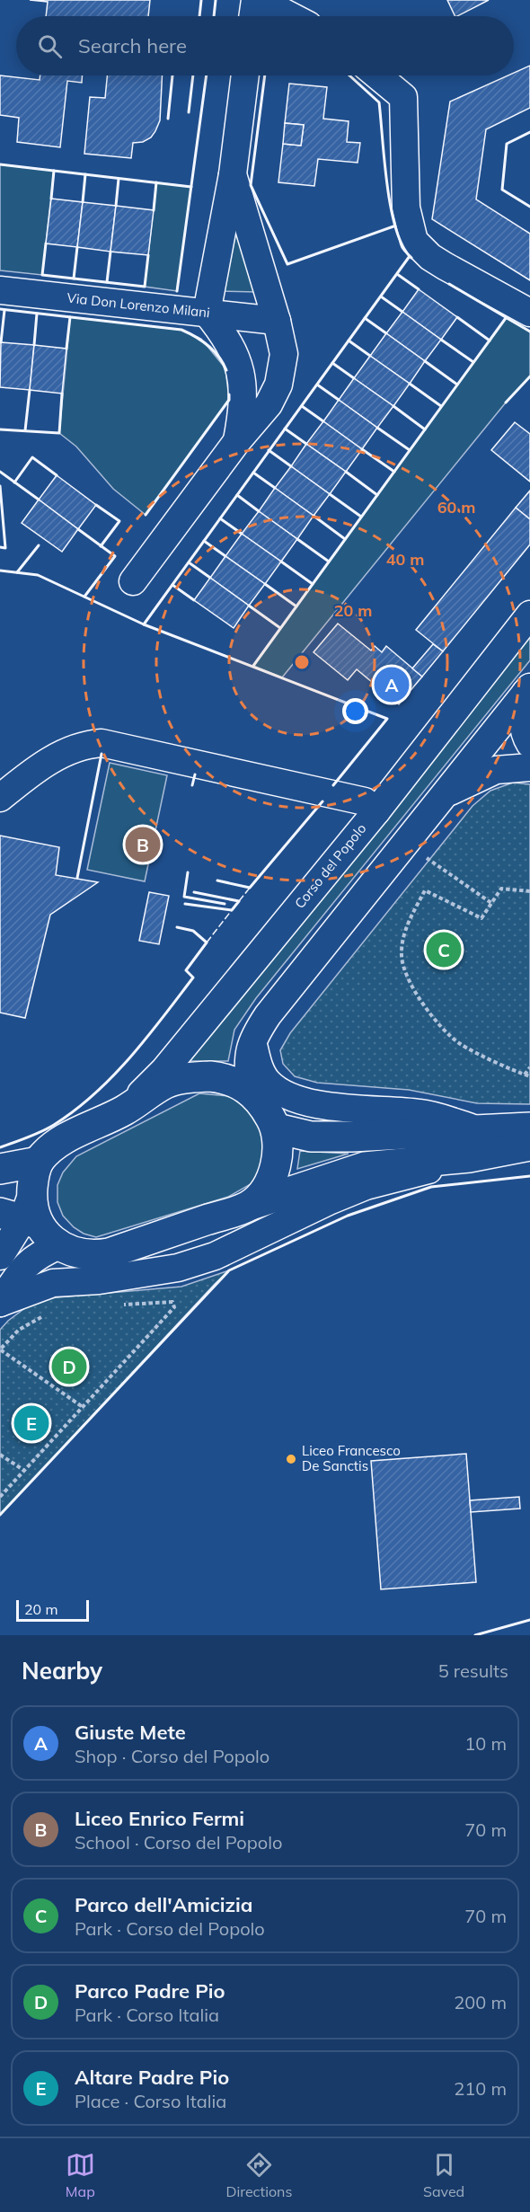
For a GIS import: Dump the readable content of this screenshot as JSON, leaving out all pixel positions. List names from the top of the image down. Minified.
{"streets":{"street":["Via Don Lorenzo Milani","Corso del Popolo"]},"places":["Liceo Francesco De Sanctis"],"scale_bar":"20 m","page":{"search":"Search here","pins":["A","B","C","D","E"],"scale":"20 m","heading":["Nearby","5 results"],"list":[{"mark":"A","name":"Giuste Mete","note":"Shop · Corso del Popolo","value":"10 m"},{"mark":"B","name":"Liceo Enrico Fermi","note":"School · Corso del Popolo","value":"70 m"},{"mark":"C","name":"Parco dell'Amicizia","note":"Park · Corso del Popolo","value":"70 m"},{"mark":"D","name":"Parco Padre Pio","note":"Park · Corso Italia","value":"200 m"},{"mark":"E","name":"Altare Padre Pio","note":"Place · Corso Italia","value":"210 m"}],"nav":["Map","Directions","Saved"]},"rings":["60 m","40 m","20 m"]}
